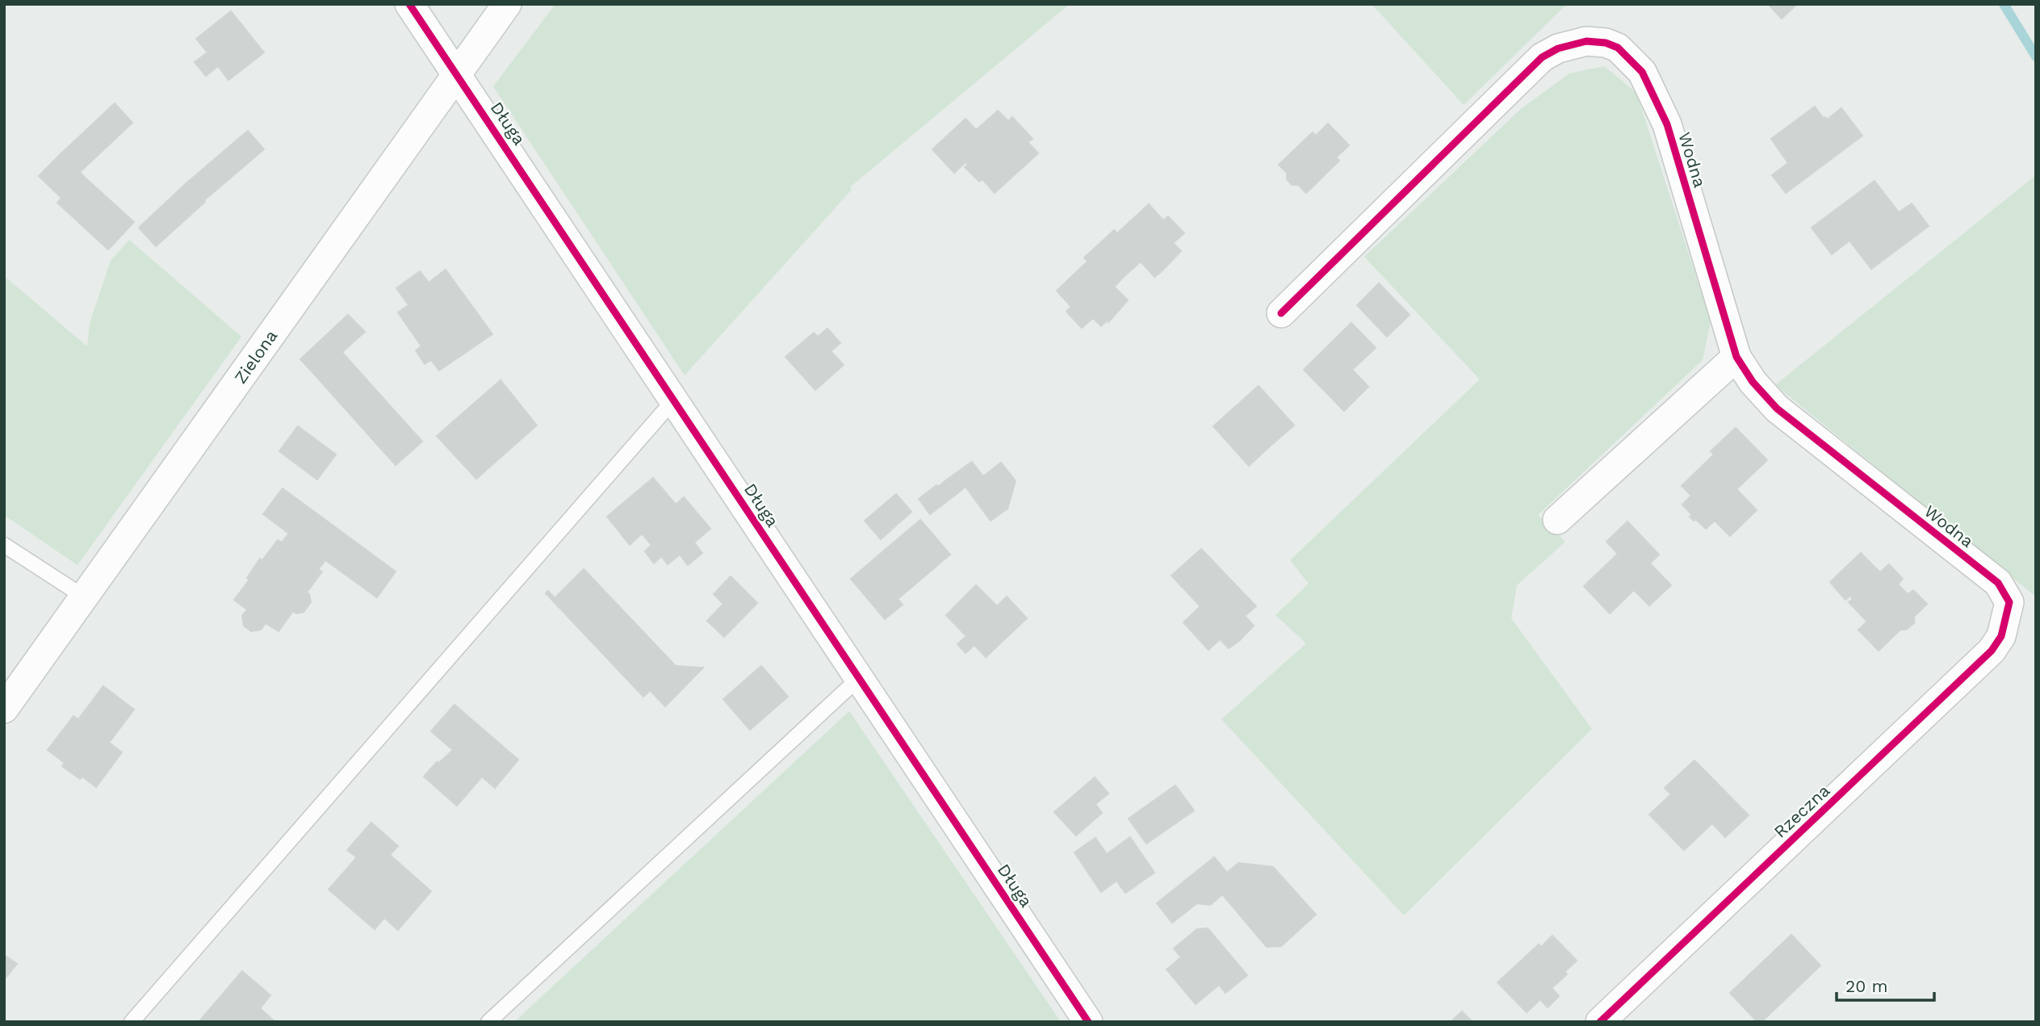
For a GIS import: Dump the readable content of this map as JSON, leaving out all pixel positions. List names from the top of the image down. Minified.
{"streets":{"street":["Długa","Wodna","Zielona","Rzeczna"]},"crossings":[["Długa","Zielona"],["Wodna","Rzeczna"]],"scale_bar":"20 m"}
